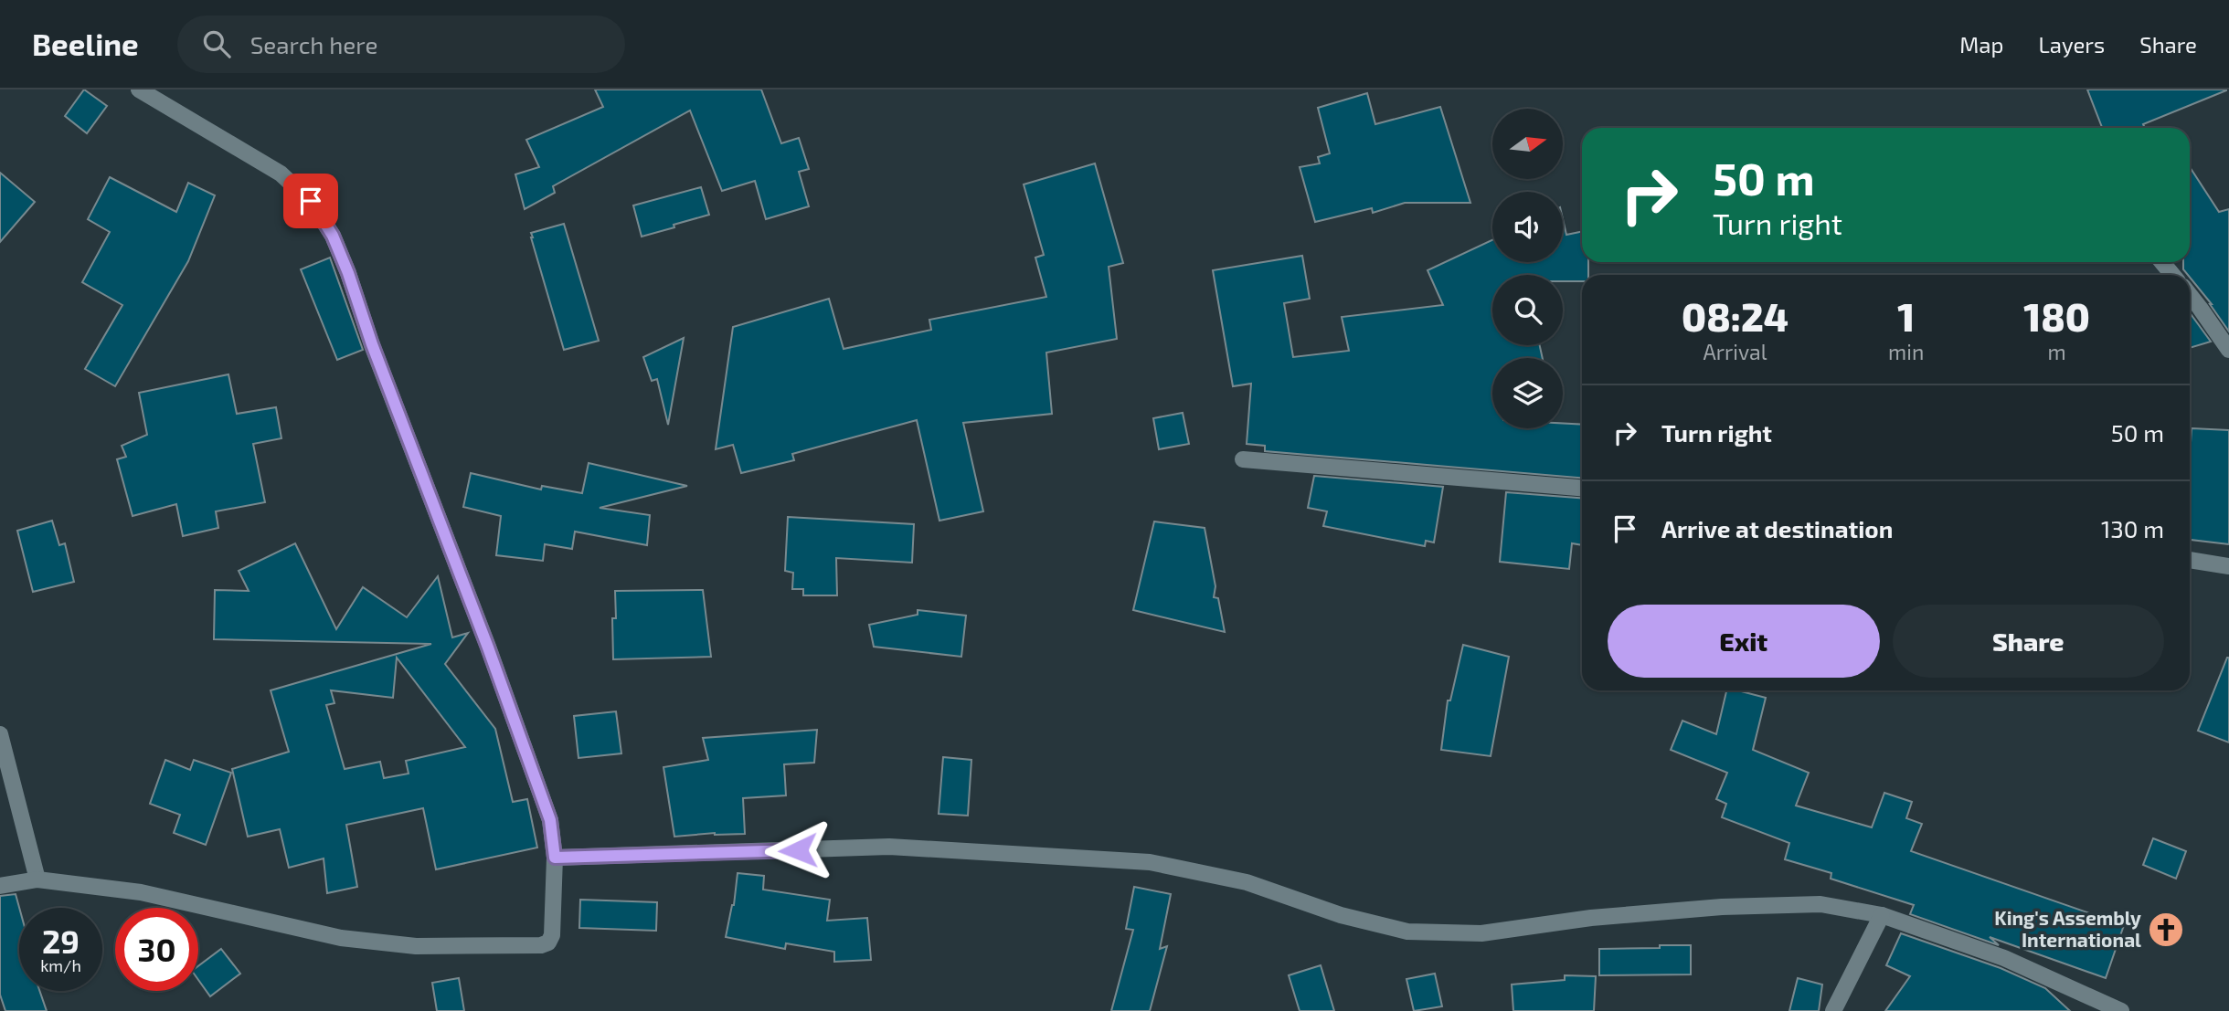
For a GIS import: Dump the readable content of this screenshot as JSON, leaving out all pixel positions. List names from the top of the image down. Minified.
{"places":{"church":["King's Assembly International"]},"north":"right","page":{"header":"Beeline","search":"Search here","nav":["Map","Layers","Share"],"turn":["50 m","Turn right"],"eta":["08:24","Arrival","1","min","180","m"],"list":[{"name":"Turn right","value":"50 m"},{"name":"Arrive at destination","value":"130 m"}],"buttons":["Exit","Share"],"speed":"29 km/h","limit":"30"}}
